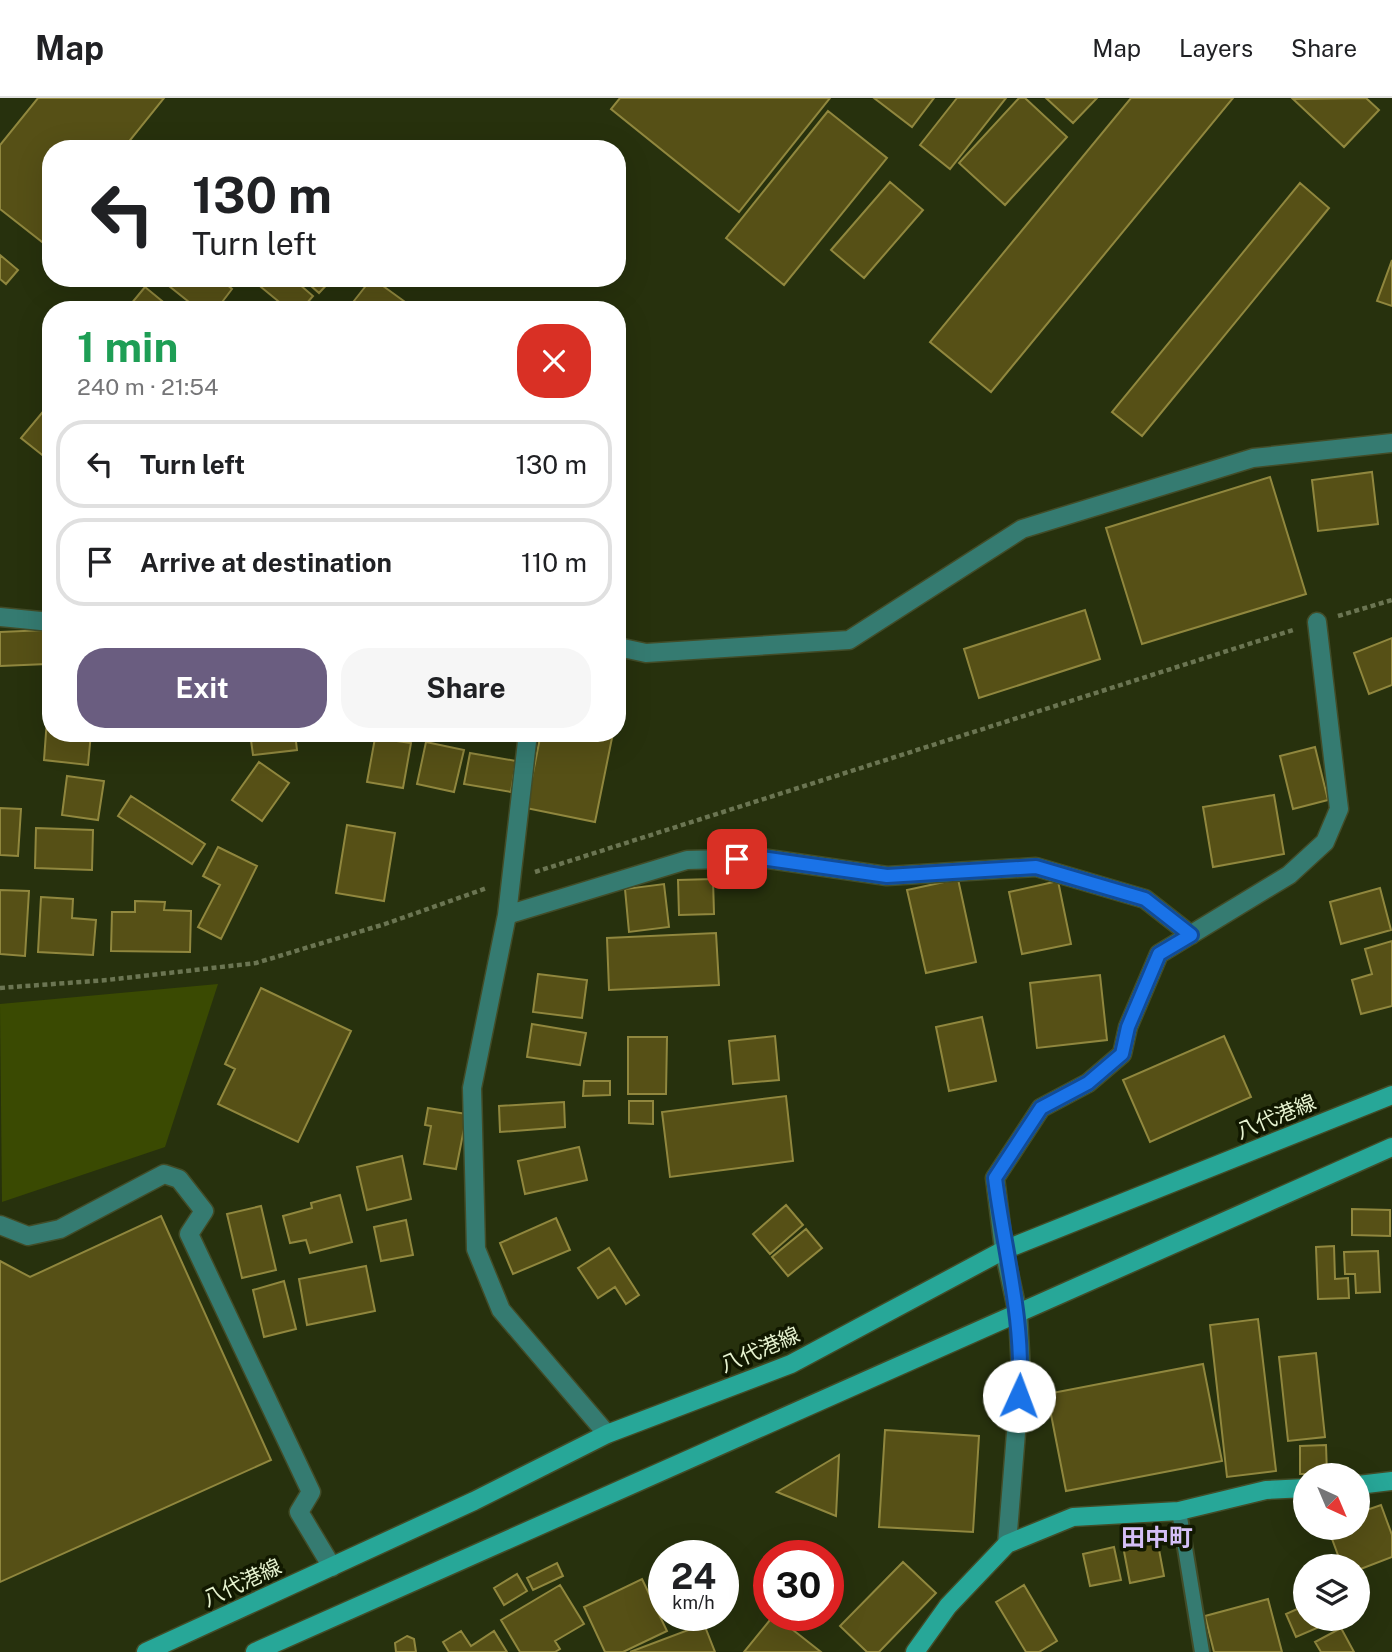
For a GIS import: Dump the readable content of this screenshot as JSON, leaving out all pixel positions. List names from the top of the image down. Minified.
{"streets":{"main road":["八代港線"]},"districts":["田中町"],"north":"bottom right","page":{"header":"Map","nav":["Map","Layers","Share"],"turn":["130 m","Turn left"],"heading":["1 min","240 m · 21:54"],"list":[{"name":"Turn left","value":"130 m"},{"name":"Arrive at destination","value":"110 m"}],"buttons":["Exit","Share"],"speed":"24 km/h","limit":"30"}}
